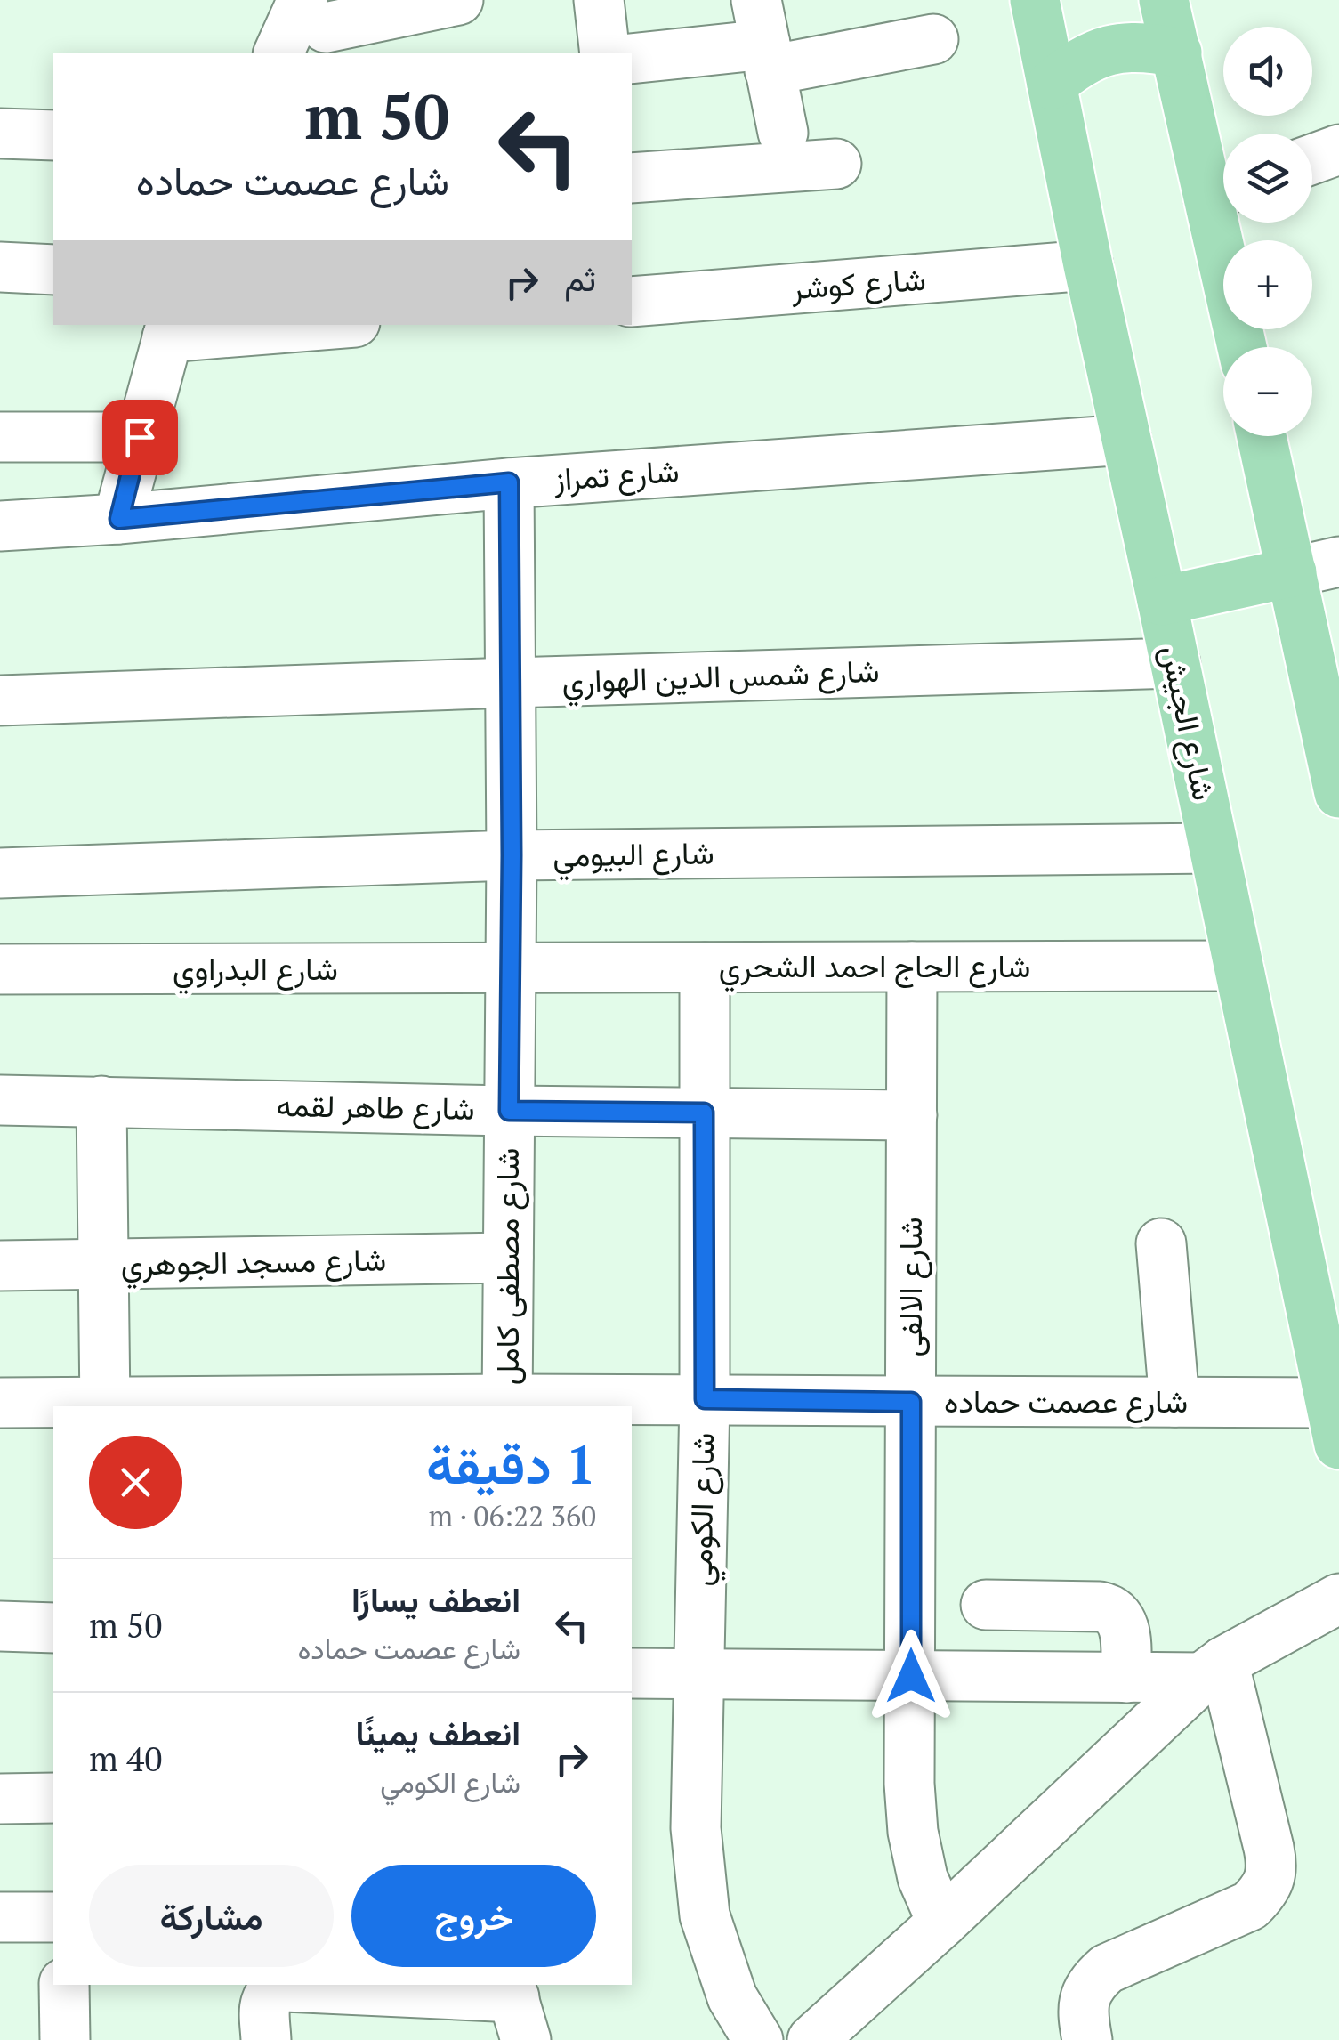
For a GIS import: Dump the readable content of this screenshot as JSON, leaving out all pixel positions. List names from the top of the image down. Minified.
{"streets":{"main road":["شارع الجيش"],"street":["شارع كوشر","شارع تمراز","شارع شمس الدين الهواري","شارع البيومي","شارع الحاج احمد الشحري","شارع البدراوي","شارع طاهر لقمه","شارع مسجد الجوهري","شارع مصطفى كامل","شارع الالفى","شارع عصمت حماده","شارع الكومي"]},"crossings":[["شارع كوشر","شارع الجيش"],["شارع تمراز","شارع الجيش"],["شارع تمراز","شارع مصطفى كامل"],["شارع شمس الدين الهواري","شارع الجيش"],["شارع شمس الدين الهواري","شارع مصطفى كامل"],["شارع الجيش","شارع البيومي"],["شارع الجيش","شارع الحاج احمد الشحري"],["شارع الجيش","شارع عصمت حماده"],["شارع البيومي","شارع مصطفى كامل"],["شارع الحاج احمد الشحري","شارع البدراوي"],["شارع الحاج احمد الشحري","شارع مصطفى كامل"],["شارع الحاج احمد الشحري","شارع الالفى"],["شارع الحاج احمد الشحري","شارع الكومي"],["شارع البدراوي","شارع مصطفى كامل"],["شارع طاهر لقمه","شارع مصطفى كامل"],["شارع طاهر لقمه","شارع الالفى"],["شارع طاهر لقمه","شارع الكومي"],["شارع مسجد الجوهري","شارع مصطفى كامل"],["شارع مصطفى كامل","شارع عصمت حماده"],["شارع الالفى","شارع عصمت حماده"],["شارع عصمت حماده","شارع الكومي"]],"page":{"map_buttons":["+","−"],"turn":["50 m","شارع عصمت حماده"],"then":"ثم","heading":["1 دقيقة","360 m · 06:22"],"list":[{"name":"انعطف يسارًا","note":"شارع عصمت حماده","value":"50 m"},{"name":"انعطف يمينًا","note":"شارع الكومي","value":"40 m"}],"buttons":["خروج","مشاركة"]}}
